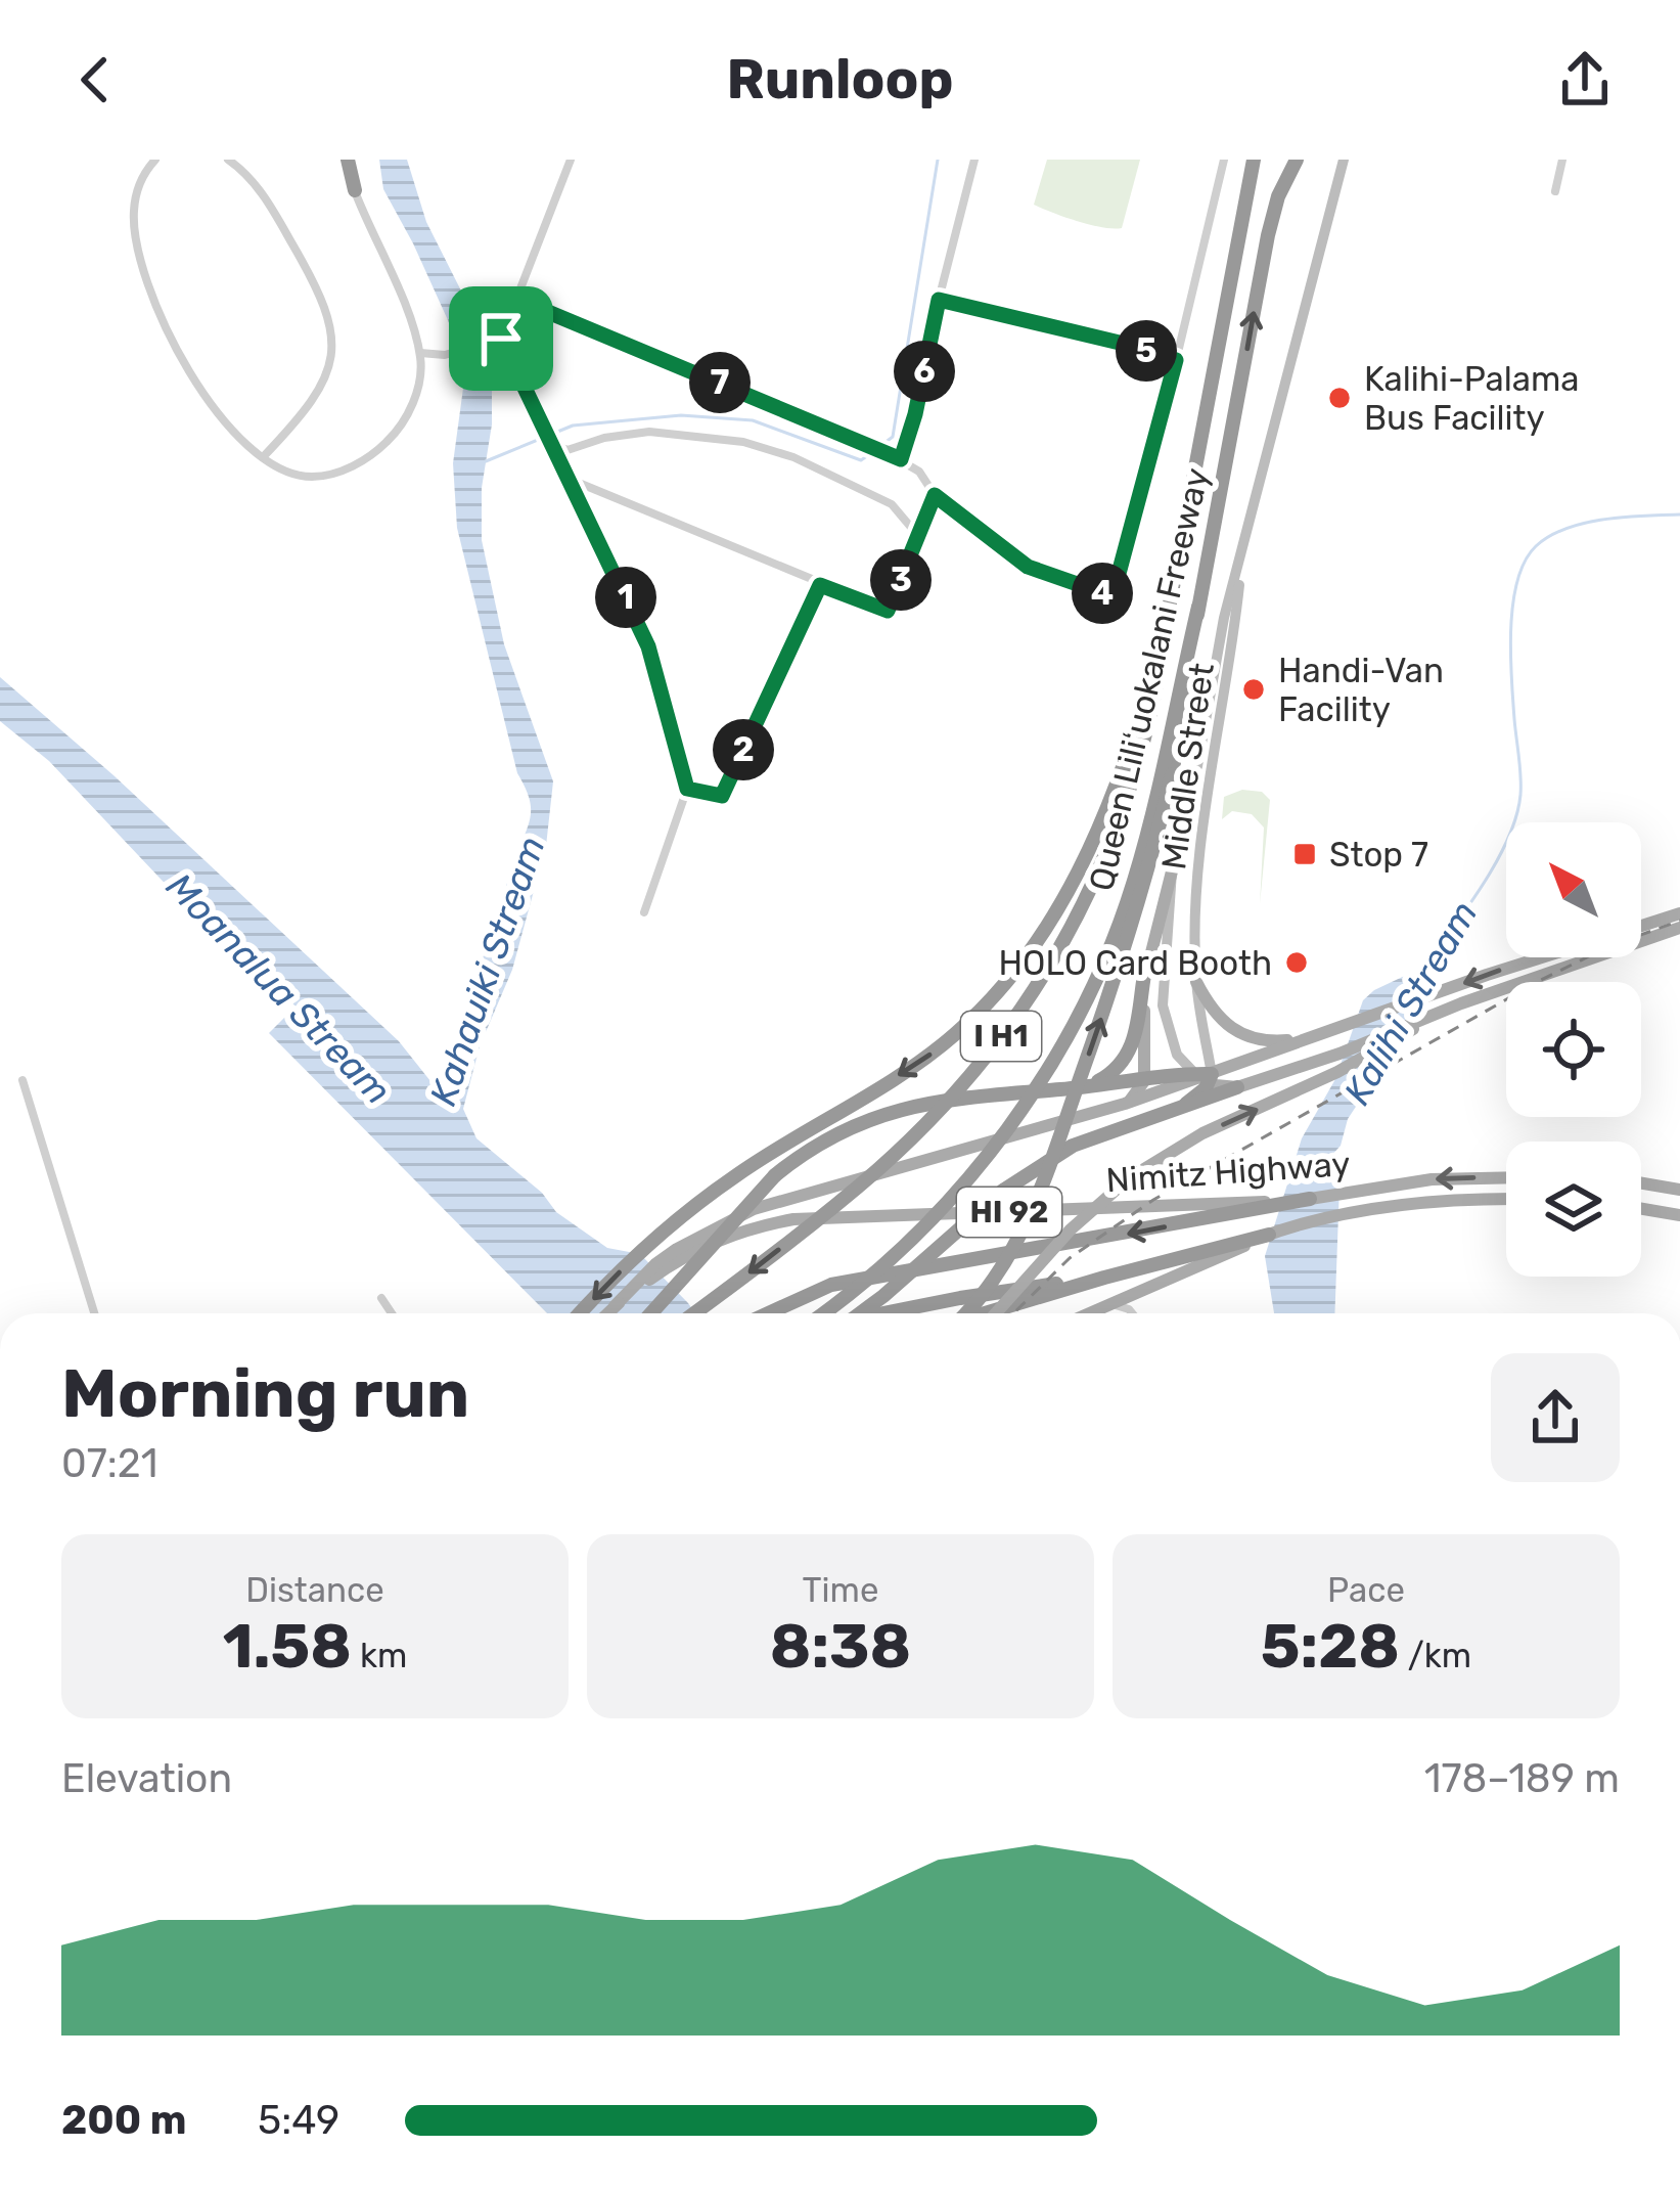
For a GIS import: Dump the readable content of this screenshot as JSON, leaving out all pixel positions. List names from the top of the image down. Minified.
{"streets":{"highway":["Queen Liliʻuokalani Freeway","I H1"],"main road":["Middle Street","Nimitz Highway","HI 92"]},"water":["Kahauiki Stream","Moanalua Stream","Kalihi Stream"],"places":{"other":["Kalihi-Palama Bus Facility","Handi-Van Facility","HOLO Card Booth"],"transit":["Stop 7"]},"north":"top left","page":{"header":"Runloop","pins":["5","6","7","3","4","1","2"],"heading":["Morning run","07:21"],"stats":[["Distance","1.58 km"],["Time","8:38"],["Pace","5:28 /km"]],"chart":["Elevation","178–189 m"],"list":[{"name":"200 m","note":"5:49"}]}}
